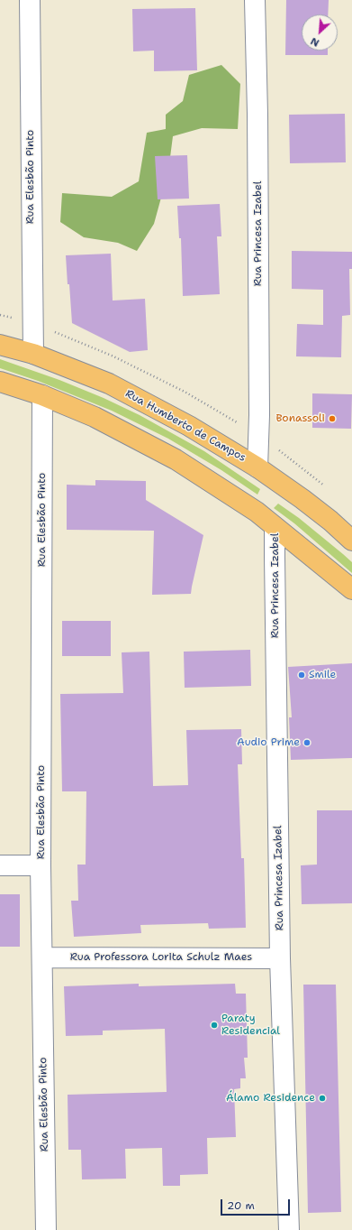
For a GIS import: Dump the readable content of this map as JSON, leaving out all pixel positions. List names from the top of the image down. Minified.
{"streets":{"main road":["Rua Humberto de Campos"],"street":["Rua Elesbão Pinto","Rua Princesa Izabel","Rua Professora Lorita Schulz Maes"]},"crossings":[["Rua Elesbão Pinto","Rua Humberto de Campos"],["Rua Elesbão Pinto","Rua Professora Lorita Schulz Maes"],["Rua Princesa Izabel","Rua Humberto de Campos"],["Rua Princesa Izabel","Rua Professora Lorita Schulz Maes"]],"places":["Bonassoli","Smile","Audio Prime","Paraty Residencial","Álamo Residence"],"scale_bar":"20 m","north":"bottom left"}
